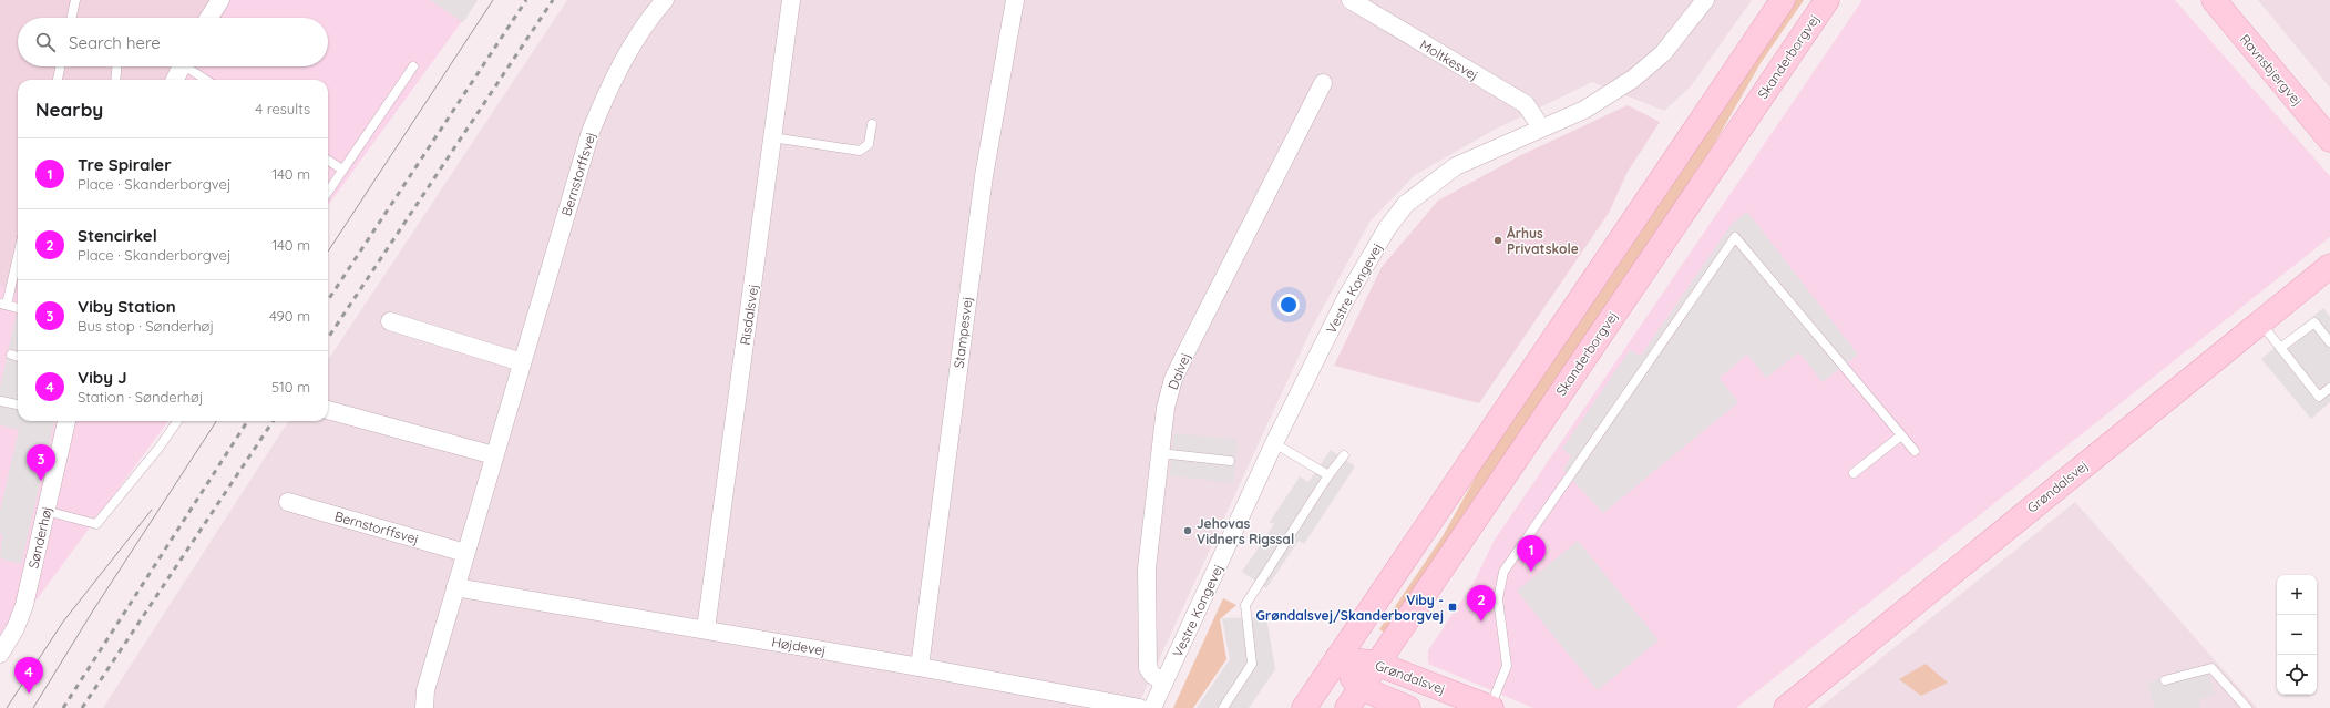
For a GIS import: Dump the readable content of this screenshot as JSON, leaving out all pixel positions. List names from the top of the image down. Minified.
{"streets":{"main road":["Skanderborgvej","Ravnsbjergvej","Grøndalsvej"],"street":["Moltkesvej","Bernstorffsvej","Vestre Kongevej","Risdalsvej","Stampesvej","Dalvej","Sønderhøj","Højdevej"]},"crossings":[["Skanderborgvej","Grøndalsvej"],["Moltkesvej","Vestre Kongevej"],["Bernstorffsvej","Højdevej"],["Vestre Kongevej","Dalvej"],["Risdalsvej","Højdevej"],["Stampesvej","Højdevej"]],"places":{"other":["Århus Privatskole","Jehovas Vidners Rigssal"],"transit":["Viby - Grøndalsvej/Skanderborgvej"]},"page":{"search":"Search here","heading":["Nearby","4 results"],"list":[{"mark":"1","name":"Tre Spiraler","note":"Place · Skanderborgvej","value":"140 m"},{"mark":"2","name":"Stencirkel","note":"Place · Skanderborgvej","value":"140 m"},{"mark":"3","name":"Viby Station","note":"Bus stop · Sønderhøj","value":"490 m"},{"mark":"4","name":"Viby J","note":"Station · Sønderhøj","value":"510 m"}],"pins":["3","1","2","4"],"map_buttons":["+","−"]}}
